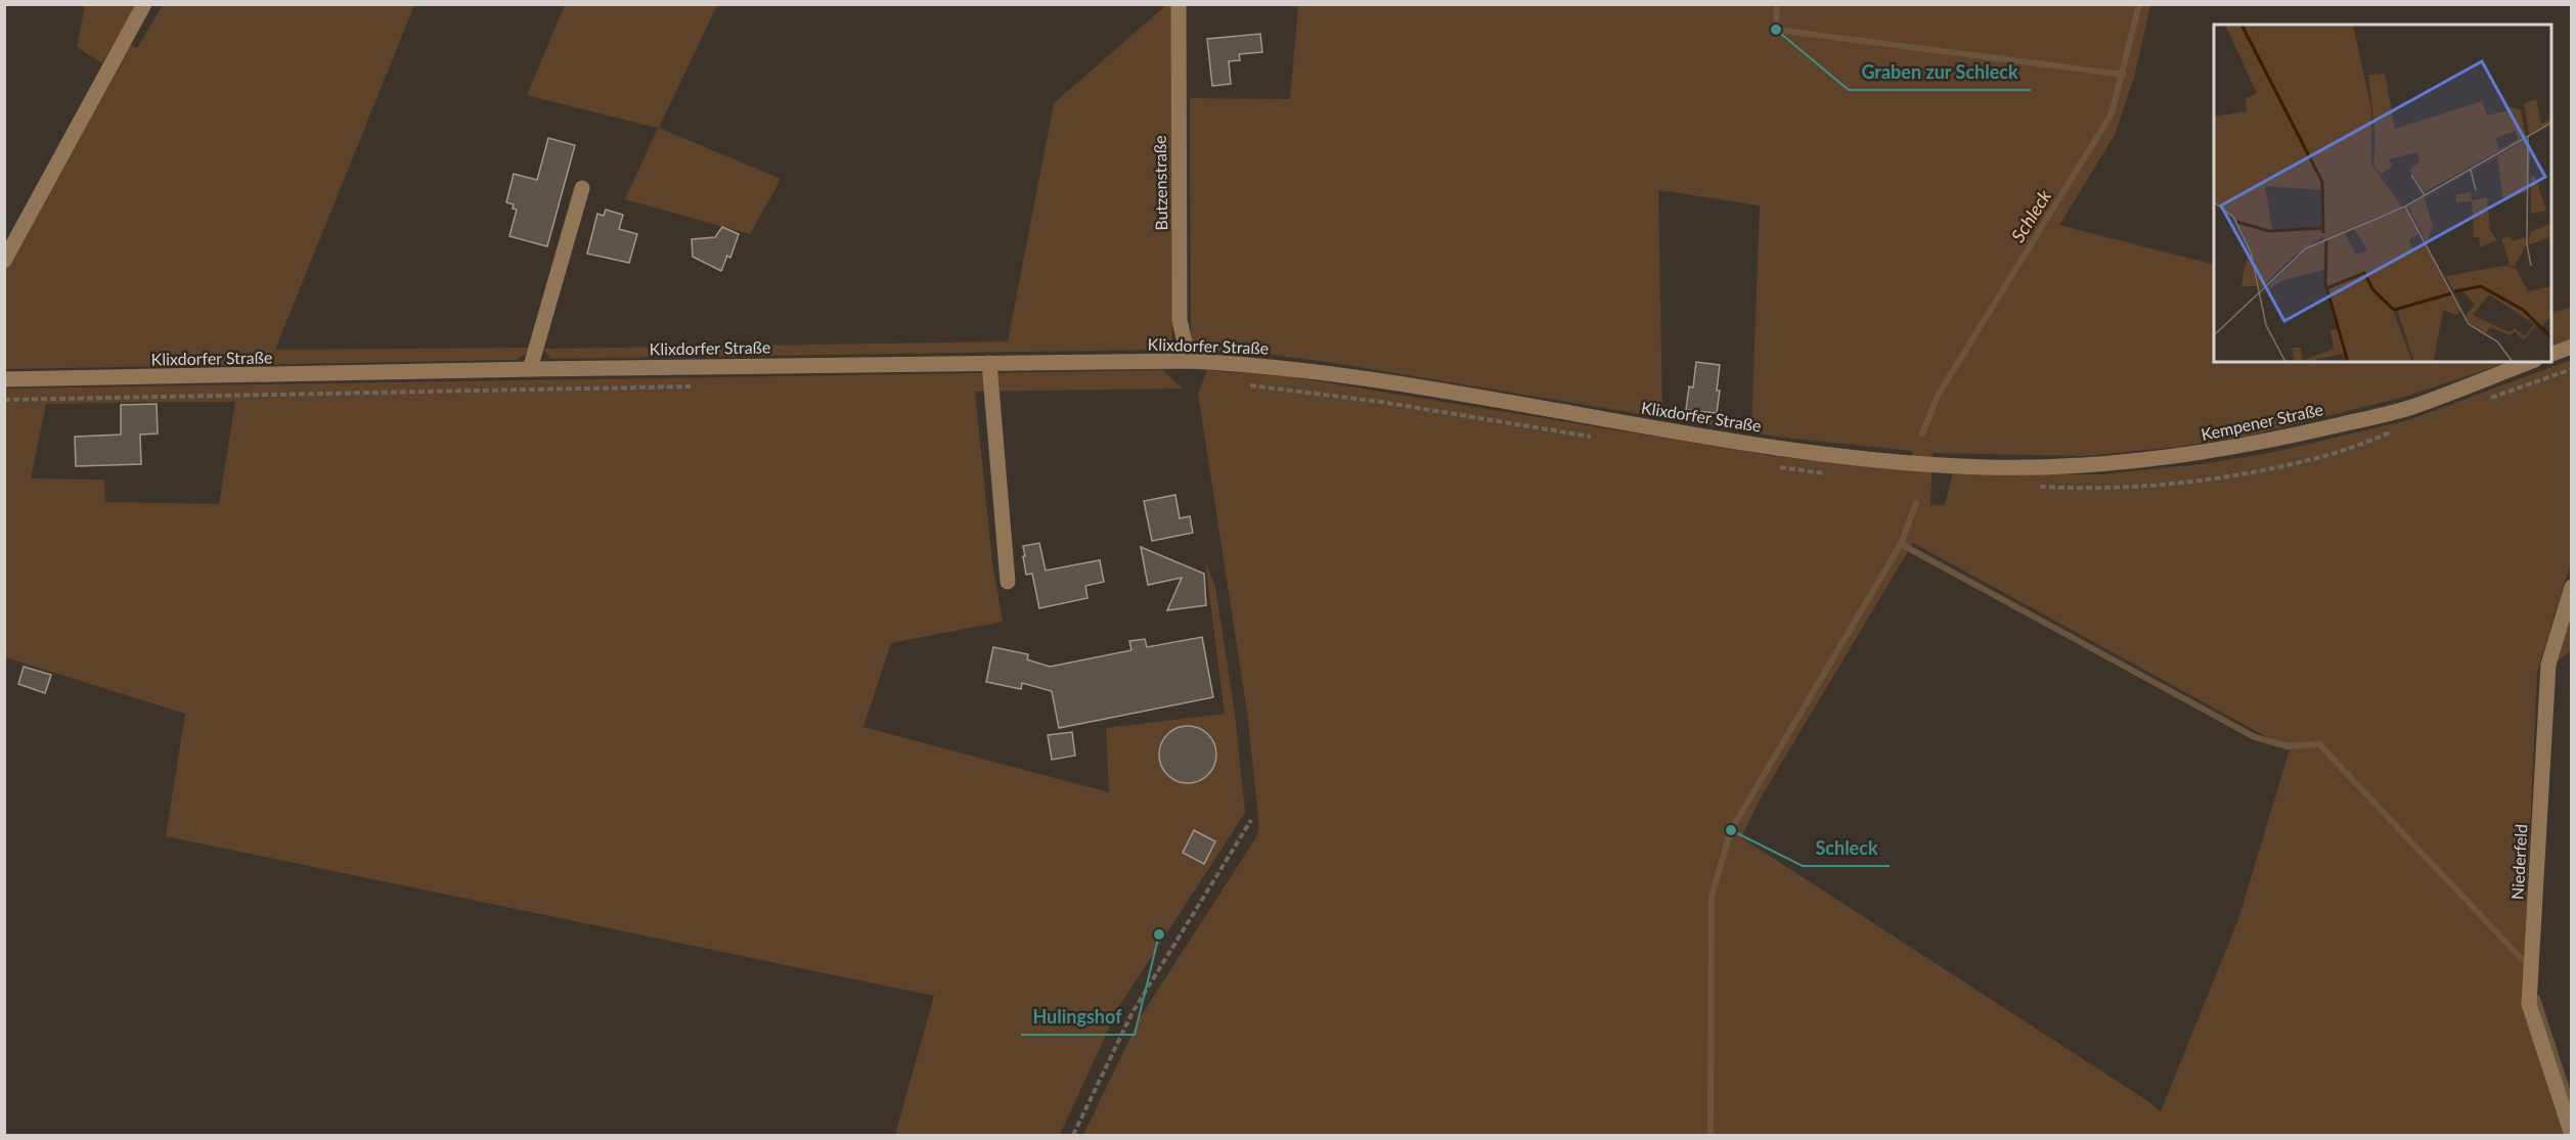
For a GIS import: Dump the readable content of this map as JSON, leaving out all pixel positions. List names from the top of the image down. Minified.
{"streets":{"street":["Butzenstraße","Klixdorfer Straße","Kempener Straße","Niederfeld"]},"crossings":[["Butzenstraße","Klixdorfer Straße"],["Klixdorfer Straße","Kempener Straße"]],"water":["Schleck"],"places":["Graben zur Schleck","Schleck","Hulingshof"]}
